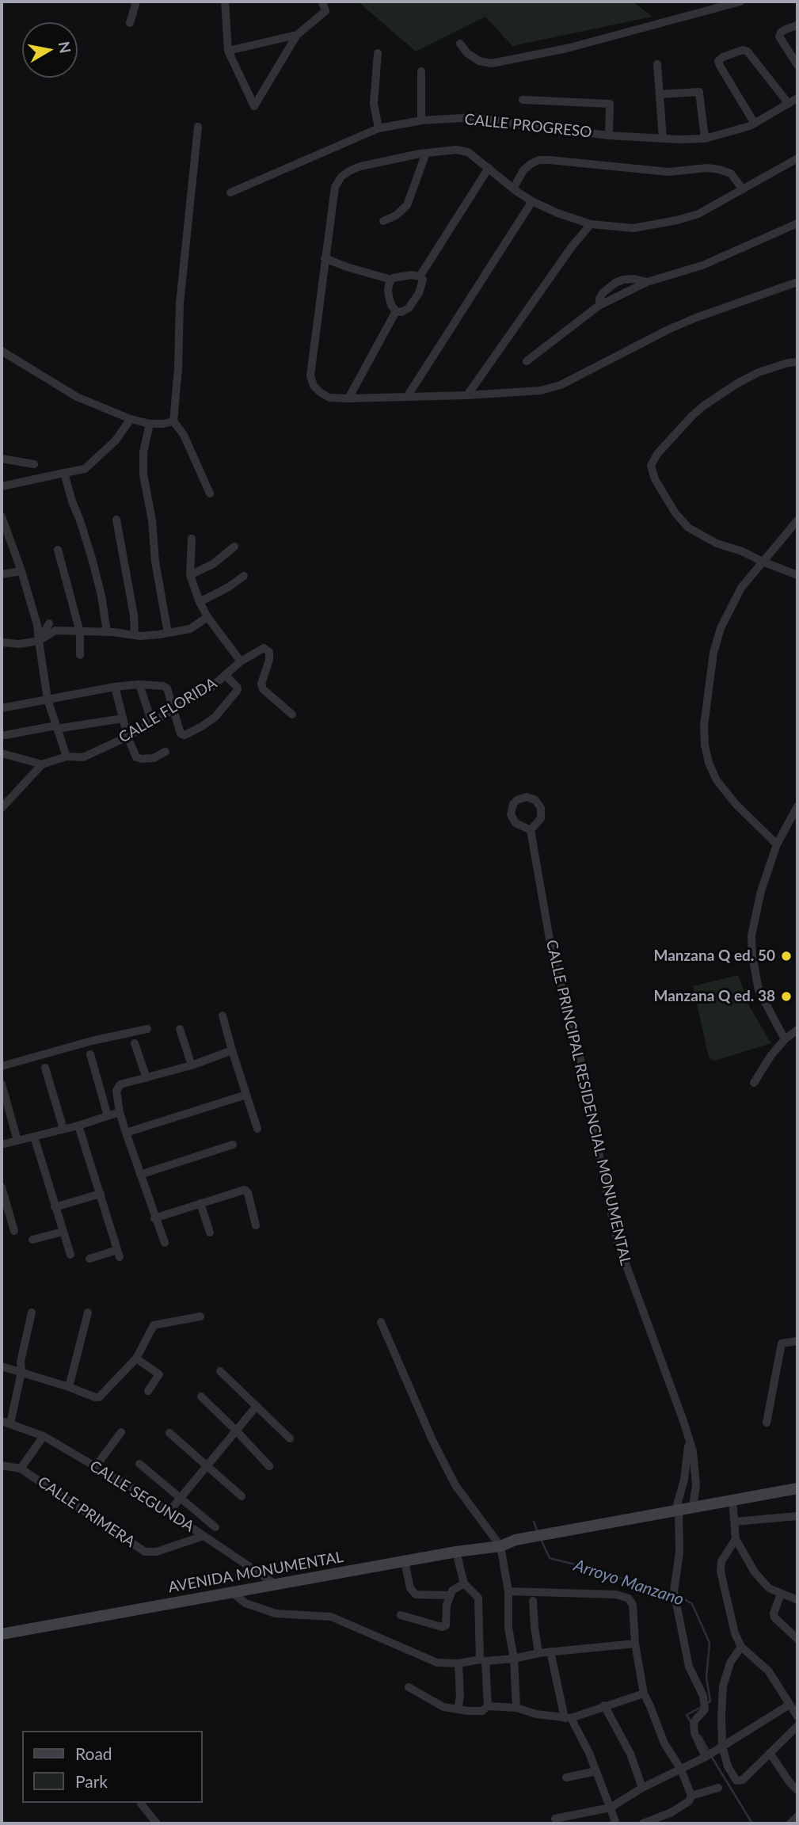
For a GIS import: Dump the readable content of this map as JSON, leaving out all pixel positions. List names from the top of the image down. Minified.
{"streets":{"main road":["AVENIDA MONUMENTAL"],"street":["CALLE PROGRESO","CALLE FLORIDA","CALLE PRINCIPAL RESIDENCIAL MONUMENTAL","CALLE SEGUNDA","CALLE PRIMERA"]},"crossings":[["CALLE PRINCIPAL RESIDENCIAL MONUMENTAL","AVENIDA MONUMENTAL"],["CALLE SEGUNDA","CALLE PRIMERA"],["CALLE SEGUNDA","AVENIDA MONUMENTAL"]],"water":["Arroyo Manzano"],"places":["Manzana Q ed. 50","Manzana Q ed. 38"],"legend":["Road","Park"],"north":"right"}
